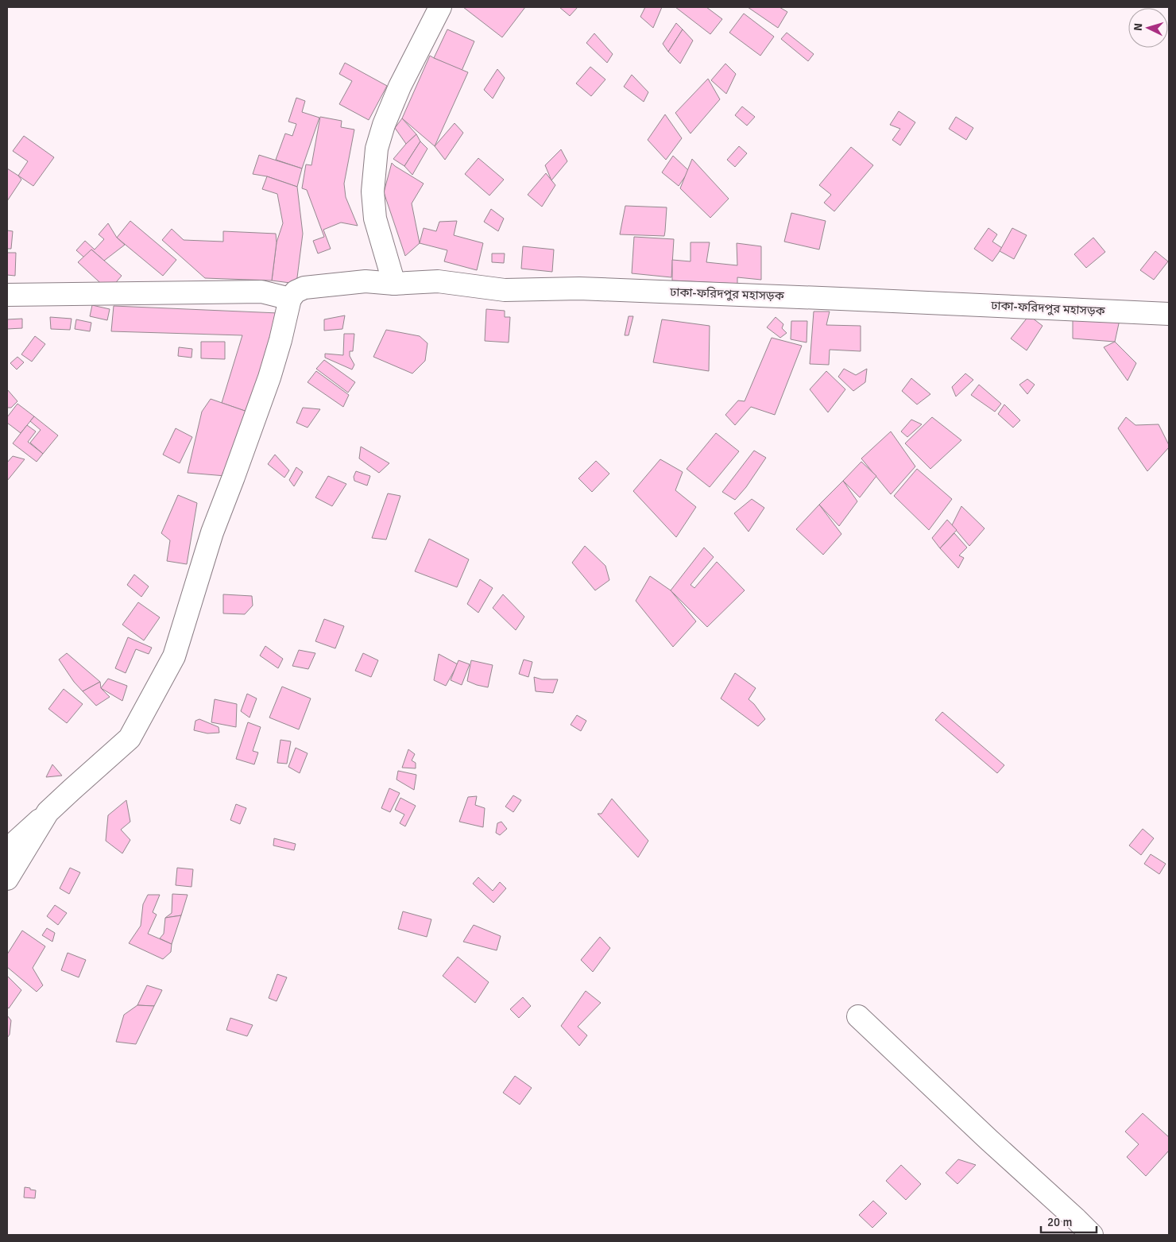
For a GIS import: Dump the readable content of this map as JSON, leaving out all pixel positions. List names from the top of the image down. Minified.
{"streets":{"main road":["ঢাকা-ফরিদপুর মহাসড়ক"]},"scale_bar":"20 m","north":"left"}
